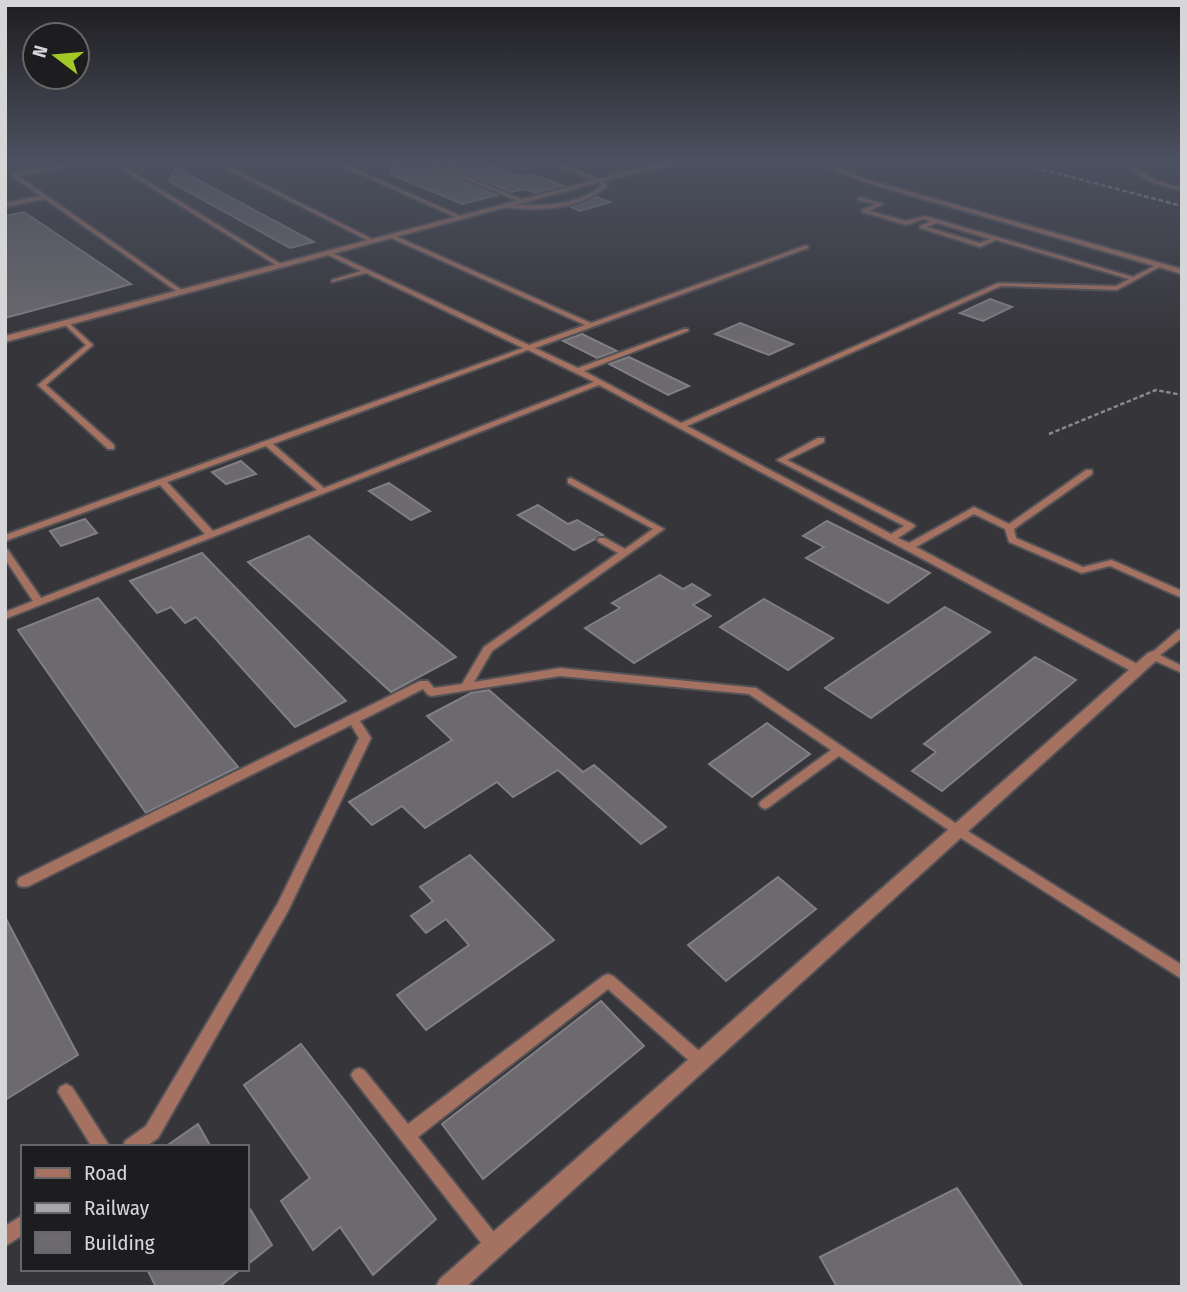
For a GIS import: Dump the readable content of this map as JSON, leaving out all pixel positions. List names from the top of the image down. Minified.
{"legend":["Road","Railway","Building"],"north":"left"}
